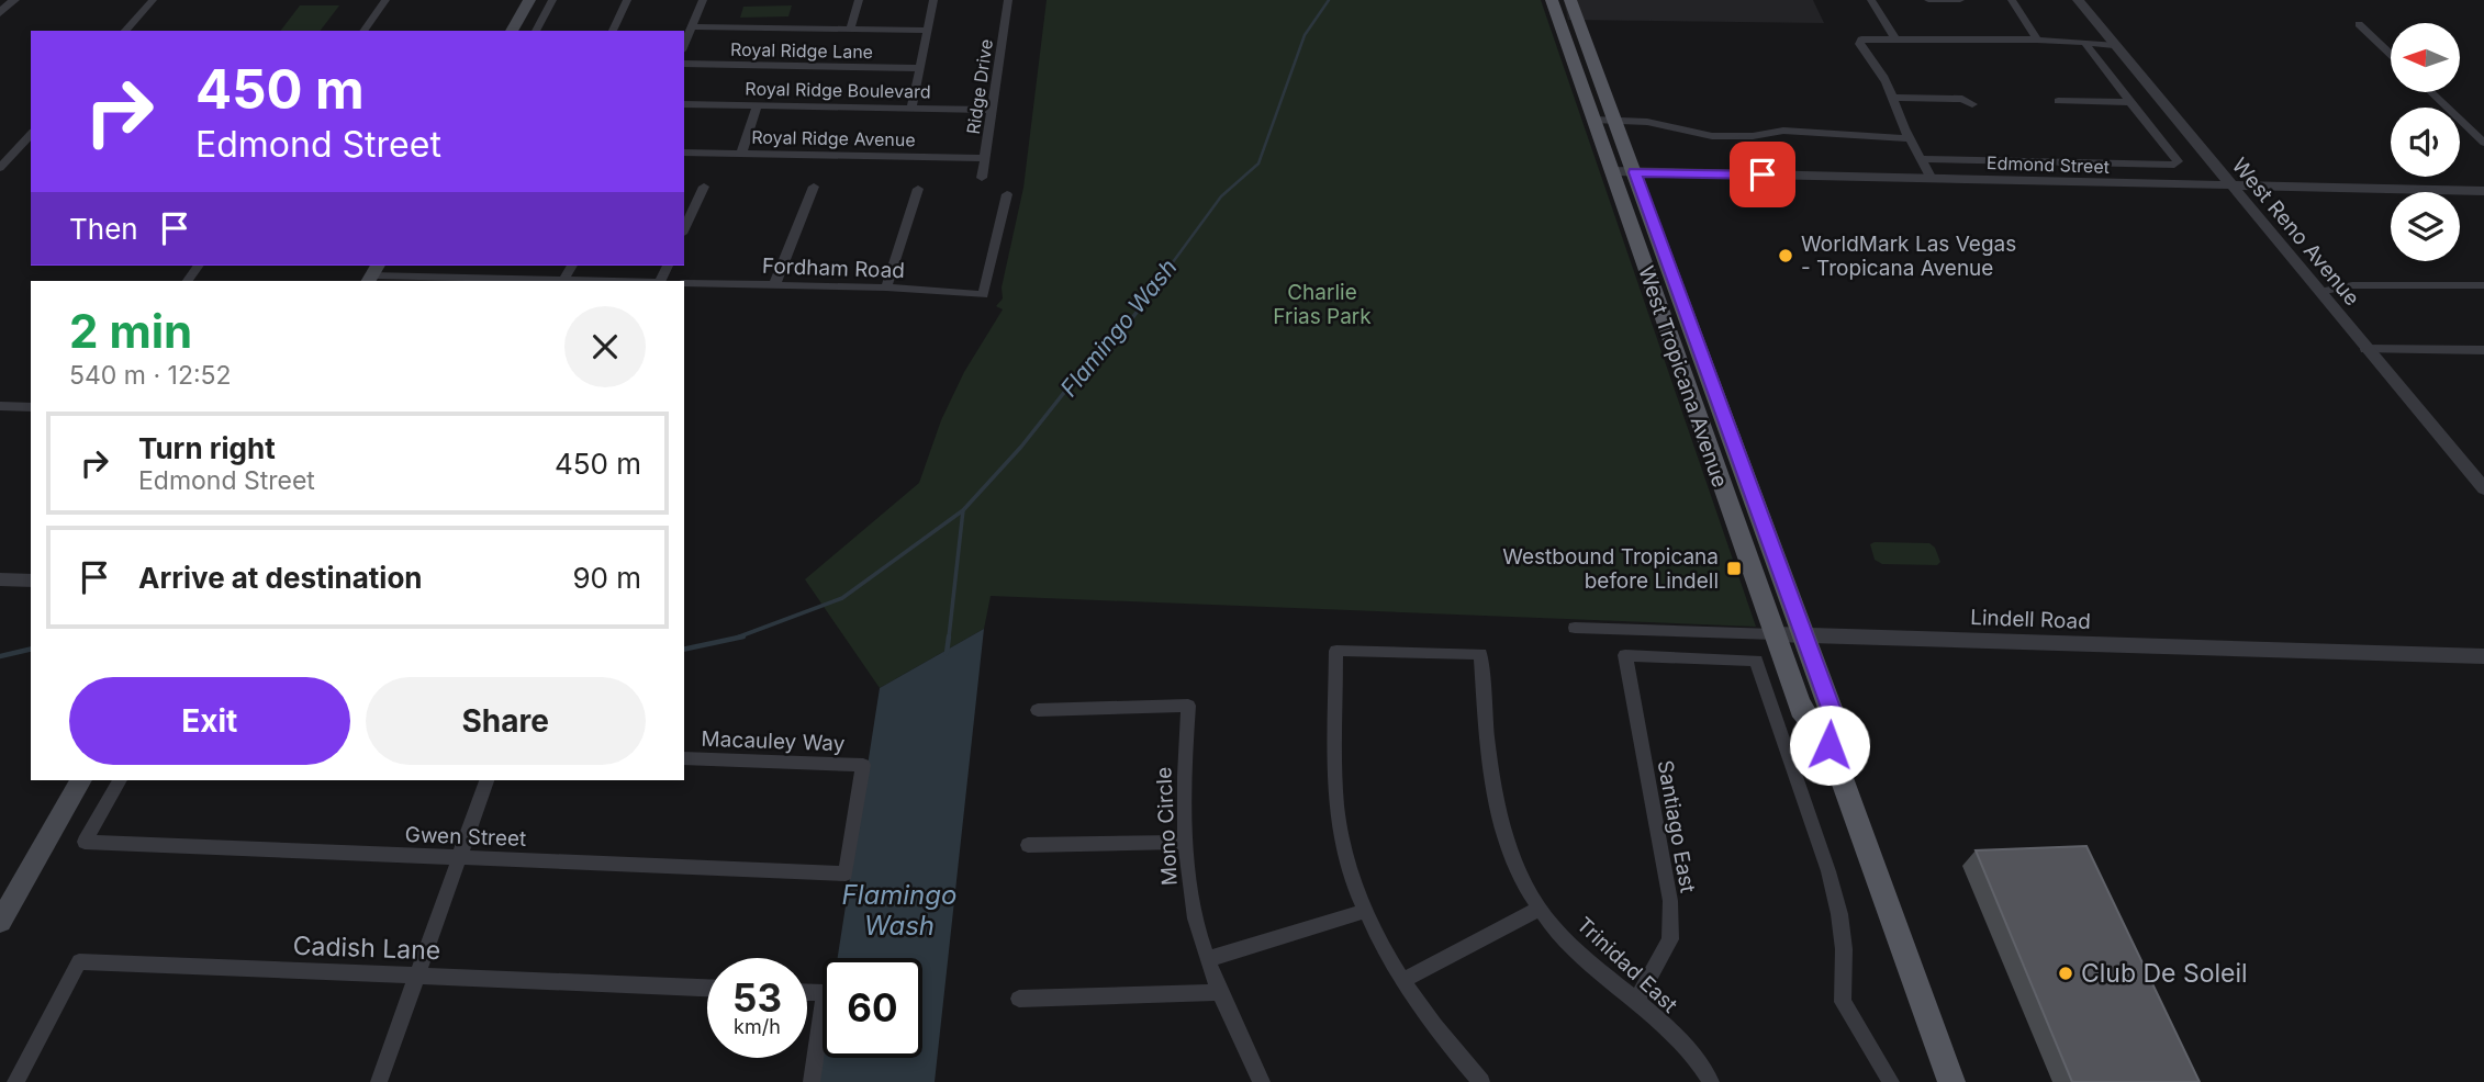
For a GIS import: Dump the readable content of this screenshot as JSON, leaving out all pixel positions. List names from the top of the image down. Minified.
{"streets":{"main road":["West Tropicana Avenue"],"street":["Royal Ridge Lane","Ridge Drive","Royal Ridge Boulevard","Royal Ridge Avenue","Edmond Street","West Reno Avenue","Fordham Road","Lindell Road","Macauley Way","Mono Circle","Santiago East","Gwen Street","Cadish Lane","Trinidad East"]},"crossings":[["Ridge Drive","Royal Ridge Boulevard"],["Ridge Drive","Royal Ridge Avenue"],["Edmond Street","West Reno Avenue"],["Edmond Street","West Tropicana Avenue"],["West Tropicana Avenue","Lindell Road"],["Macauley Way","Gwen Street"],["Santiago East","Trinidad East"]],"water":["Flamingo Wash"],"parks":["Charlie Frias Park"],"places":{"other":["WorldMark Las Vegas - Tropicana Avenue","Club De Soleil"],"transit":["Westbound Tropicana before Lindell"]},"north":"left","page":{"turn":["450 m","Edmond Street"],"then":"Then","heading":["2 min","540 m · 12:52"],"list":[{"name":"Turn right","note":"Edmond Street","value":"450 m"},{"name":"Arrive at destination","value":"90 m"}],"buttons":["Exit","Share"],"speed":"53 km/h","limit":"60"}}
